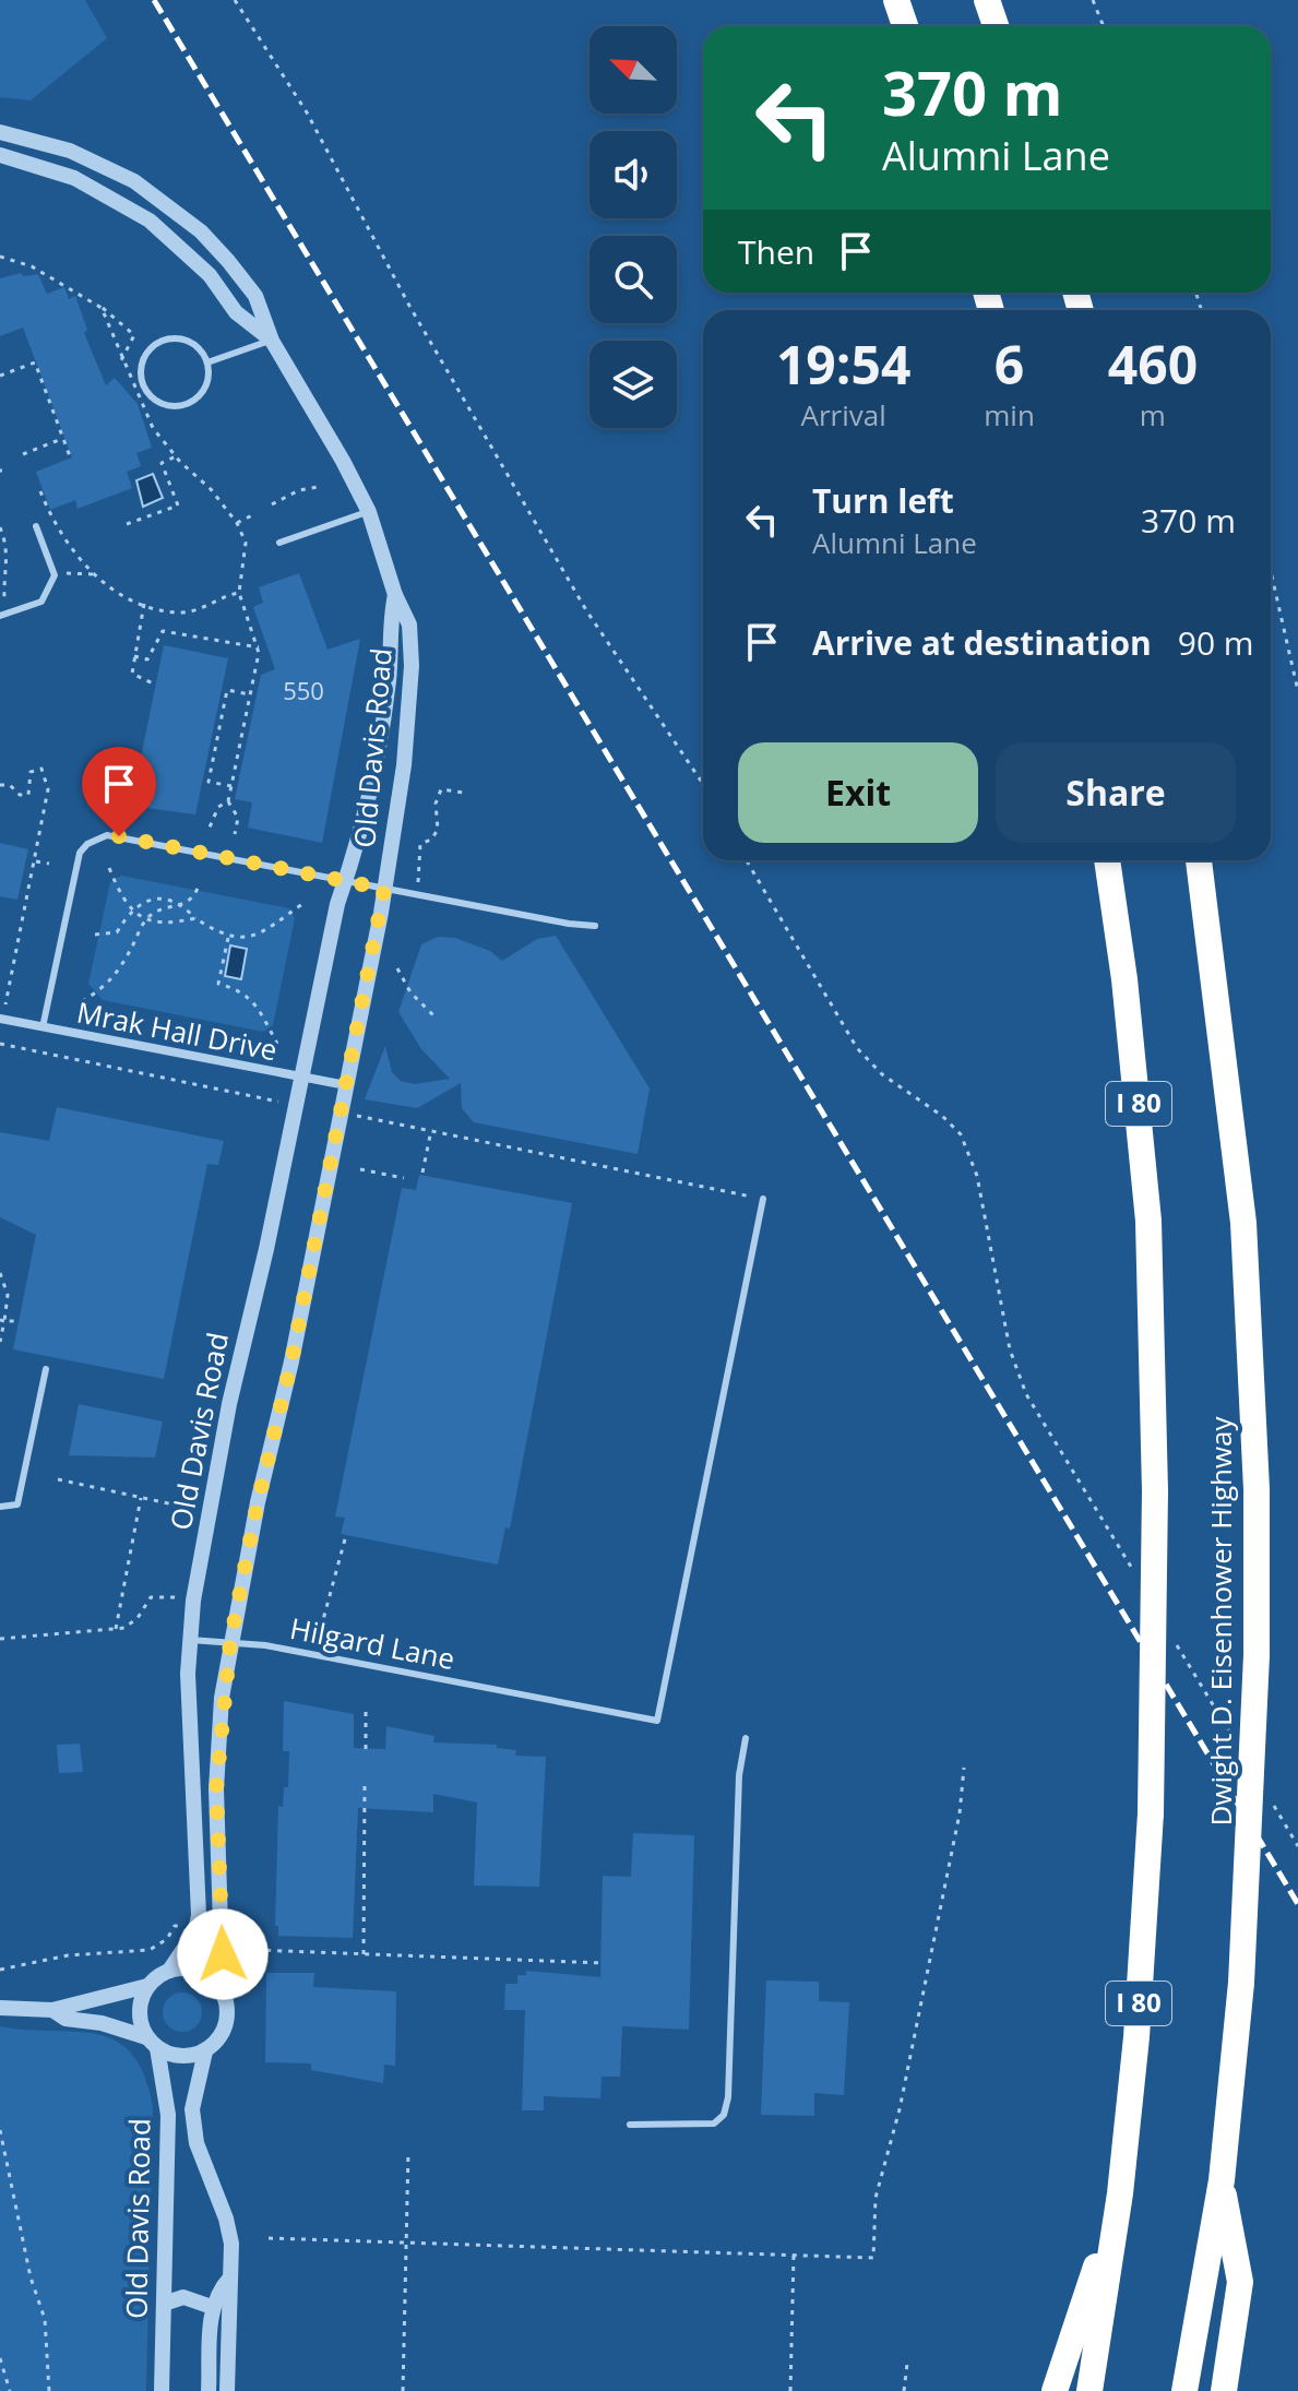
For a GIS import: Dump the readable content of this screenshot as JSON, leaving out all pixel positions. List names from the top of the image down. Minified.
{"streets":{"highway":["I 80","Dwight D. Eisenhower Highway"],"street":["Old Davis Road","Mrak Hall Drive"],"lane":["Hilgard Lane"]},"crossings":[["Old Davis Road","Mrak Hall Drive"],["Old Davis Road","Hilgard Lane"]],"house_numbers":["550"],"north":"top left","page":{"turn":["370 m","Alumni Lane"],"then":"Then","eta":["19:54","Arrival","6","min","460","m"],"list":[{"name":"Turn left","note":"Alumni Lane","value":"370 m"},{"name":"Arrive at destination","value":"90 m"}],"buttons":["Exit","Share"]}}
